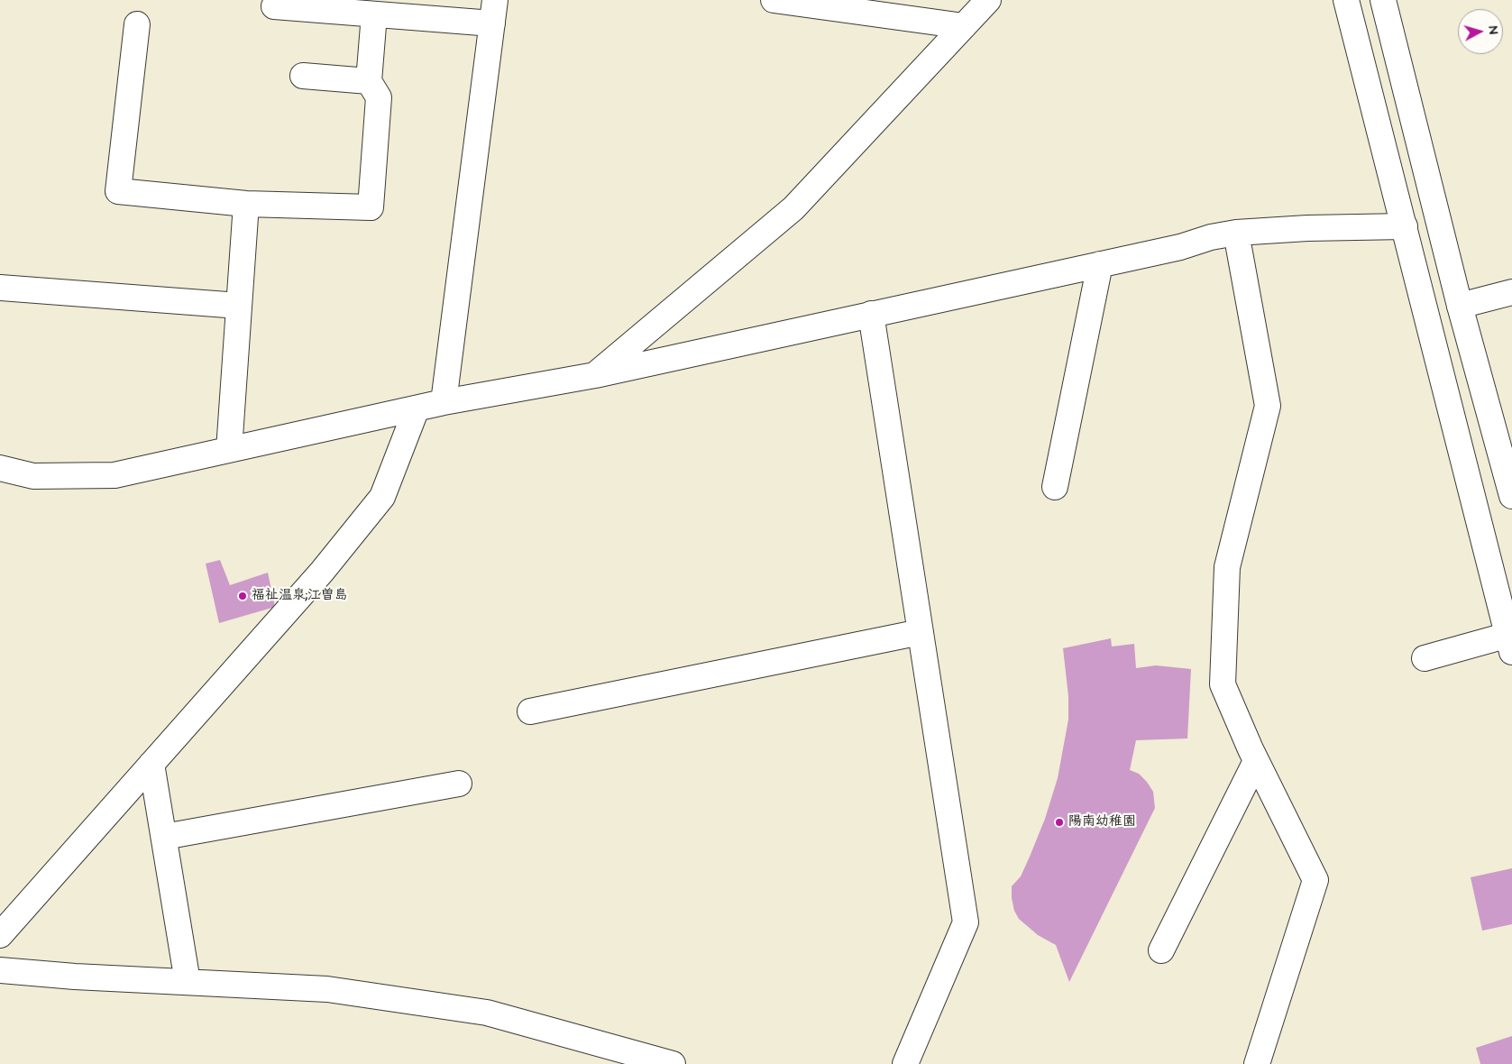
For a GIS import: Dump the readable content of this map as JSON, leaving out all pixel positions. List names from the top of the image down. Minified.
{"places":["福祉温泉;江曽島","陽南幼稚園"],"north":"right"}
